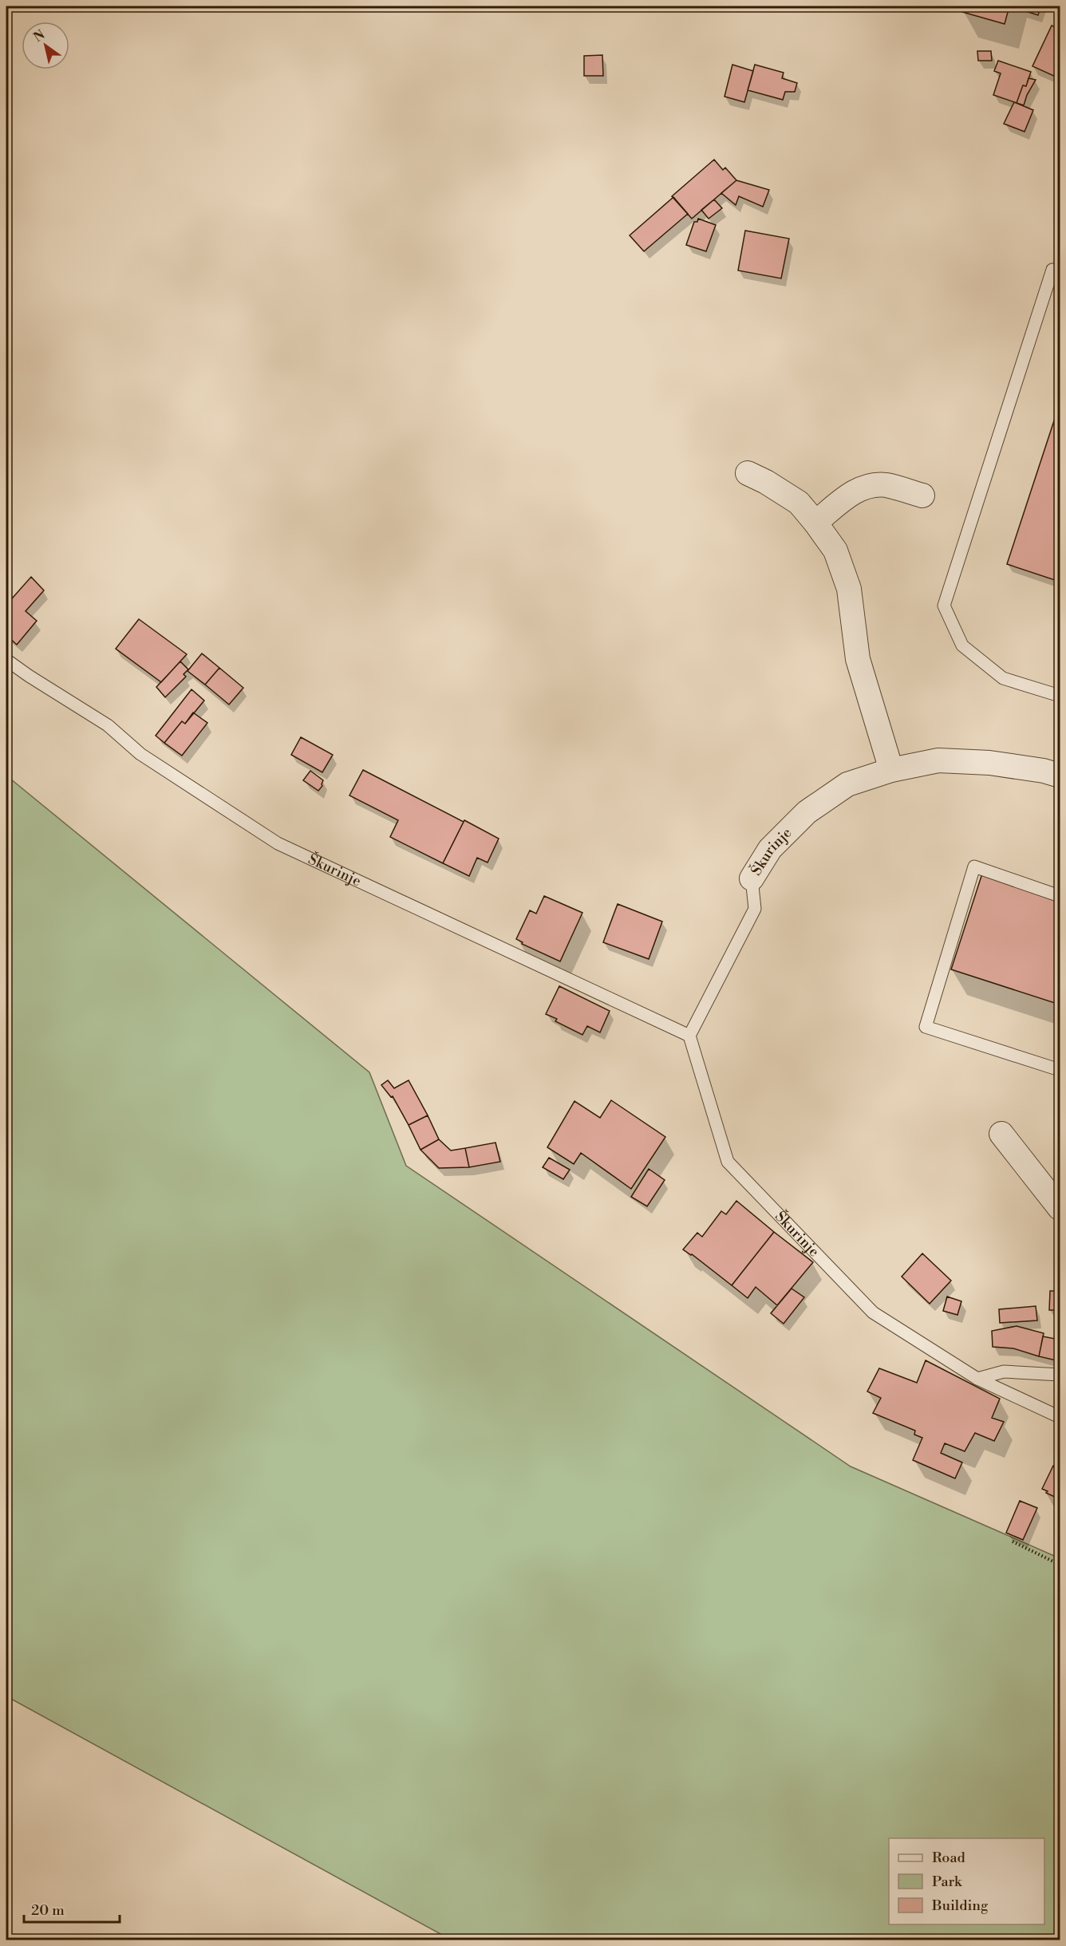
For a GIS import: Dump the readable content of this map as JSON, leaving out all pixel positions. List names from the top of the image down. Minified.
{"streets":{"street":["Škurinje"]},"legend":["Road","Park","Building"],"scale_bar":"20 m","north":"top left"}
